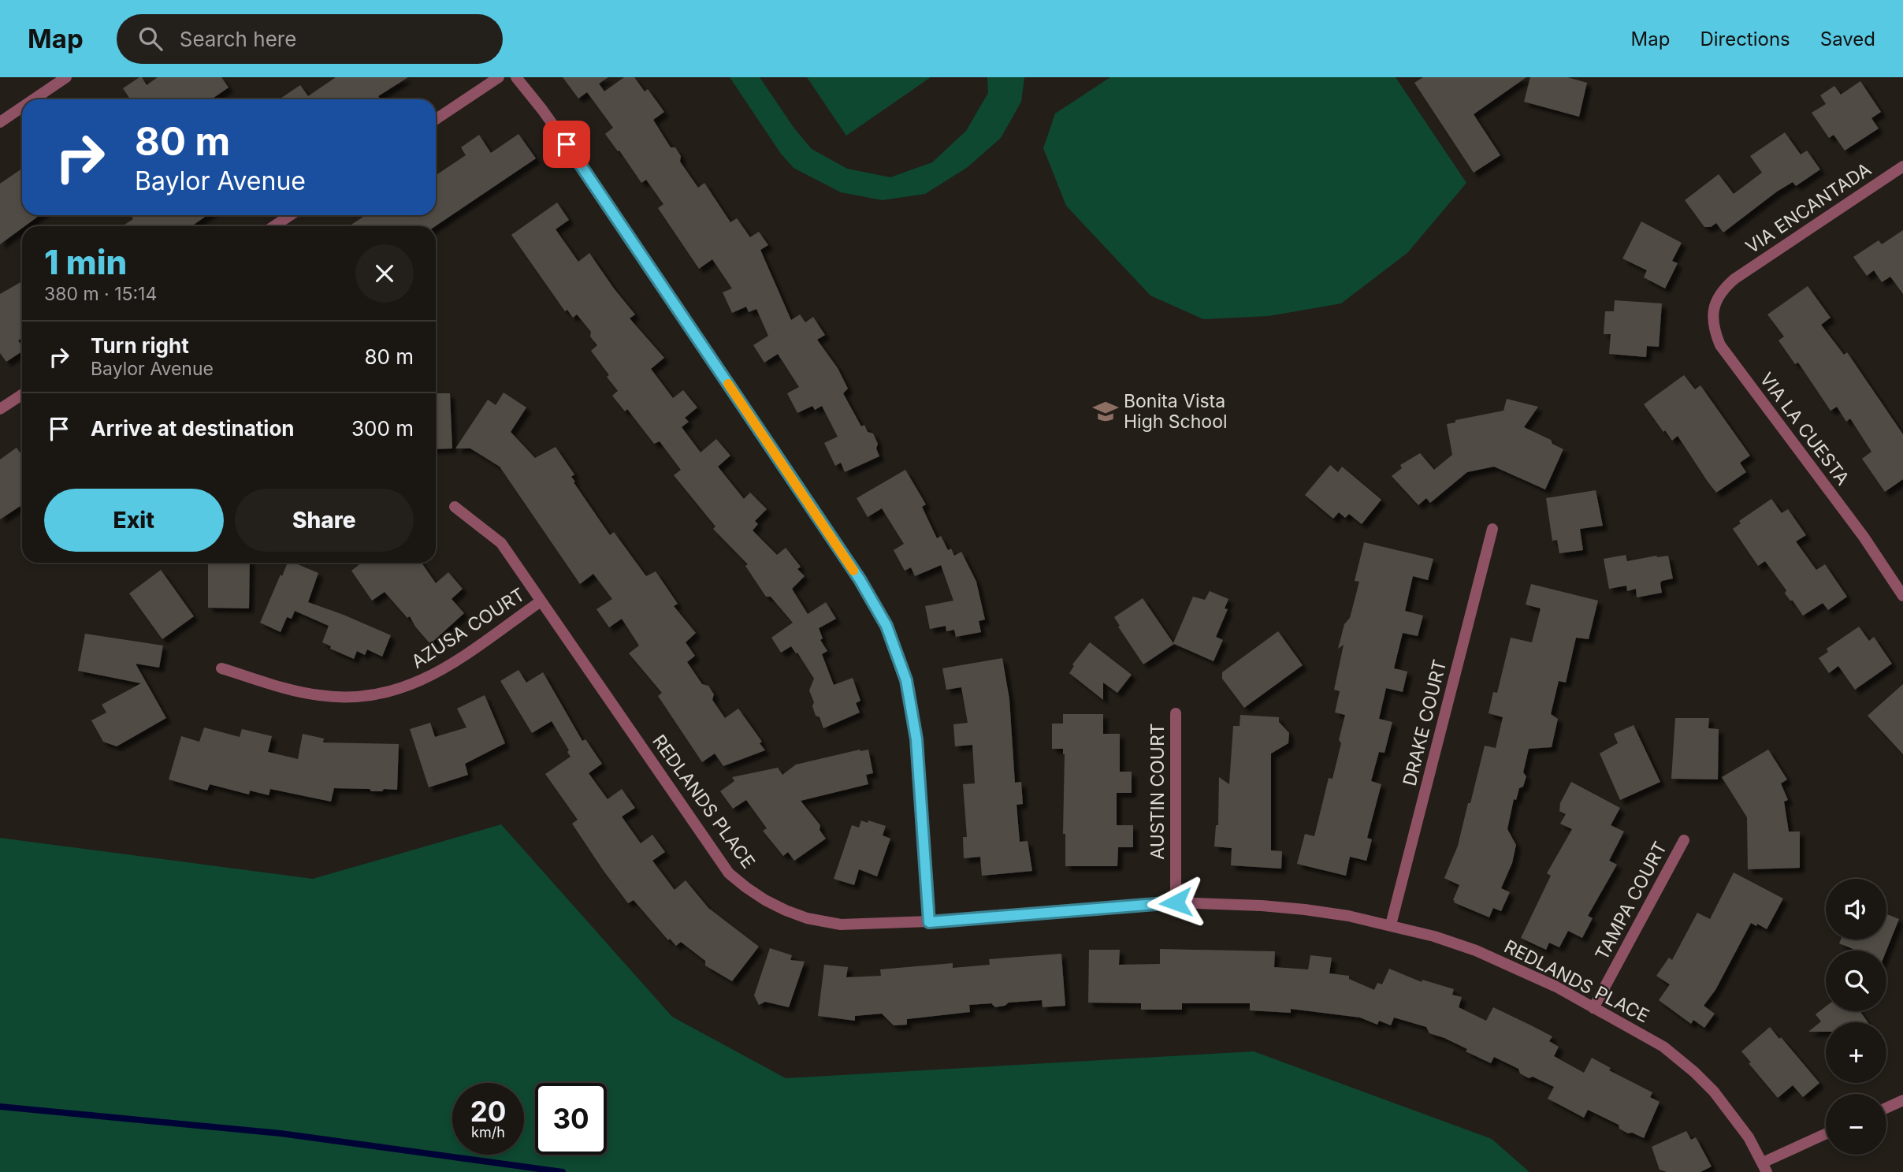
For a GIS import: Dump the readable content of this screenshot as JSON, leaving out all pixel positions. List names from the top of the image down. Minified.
{"streets":{"street":["VIA ENCANTADA","VIA LA CUESTA","AZUSA COURT","DRAKE COURT","AUSTIN COURT","REDLANDS PLACE","TAMPA COURT"]},"crossings":[["VIA ENCANTADA","VIA LA CUESTA"],["AZUSA COURT","REDLANDS PLACE"],["DRAKE COURT","REDLANDS PLACE"],["AUSTIN COURT","REDLANDS PLACE"],["REDLANDS PLACE","TAMPA COURT"]],"places":{"school or university":["Bonita Vista High School"]},"page":{"header":"Map","search":"Search here","nav":["Map","Directions","Saved"],"turn":["80 m","Baylor Avenue"],"heading":["1 min","380 m · 15:14"],"list":[{"name":"Turn right","note":"Baylor Avenue","value":"80 m"},{"name":"Arrive at destination","value":"300 m"}],"buttons":["Exit","Share"],"map_buttons":["+","−"],"speed":"20 km/h","limit":"30"}}
